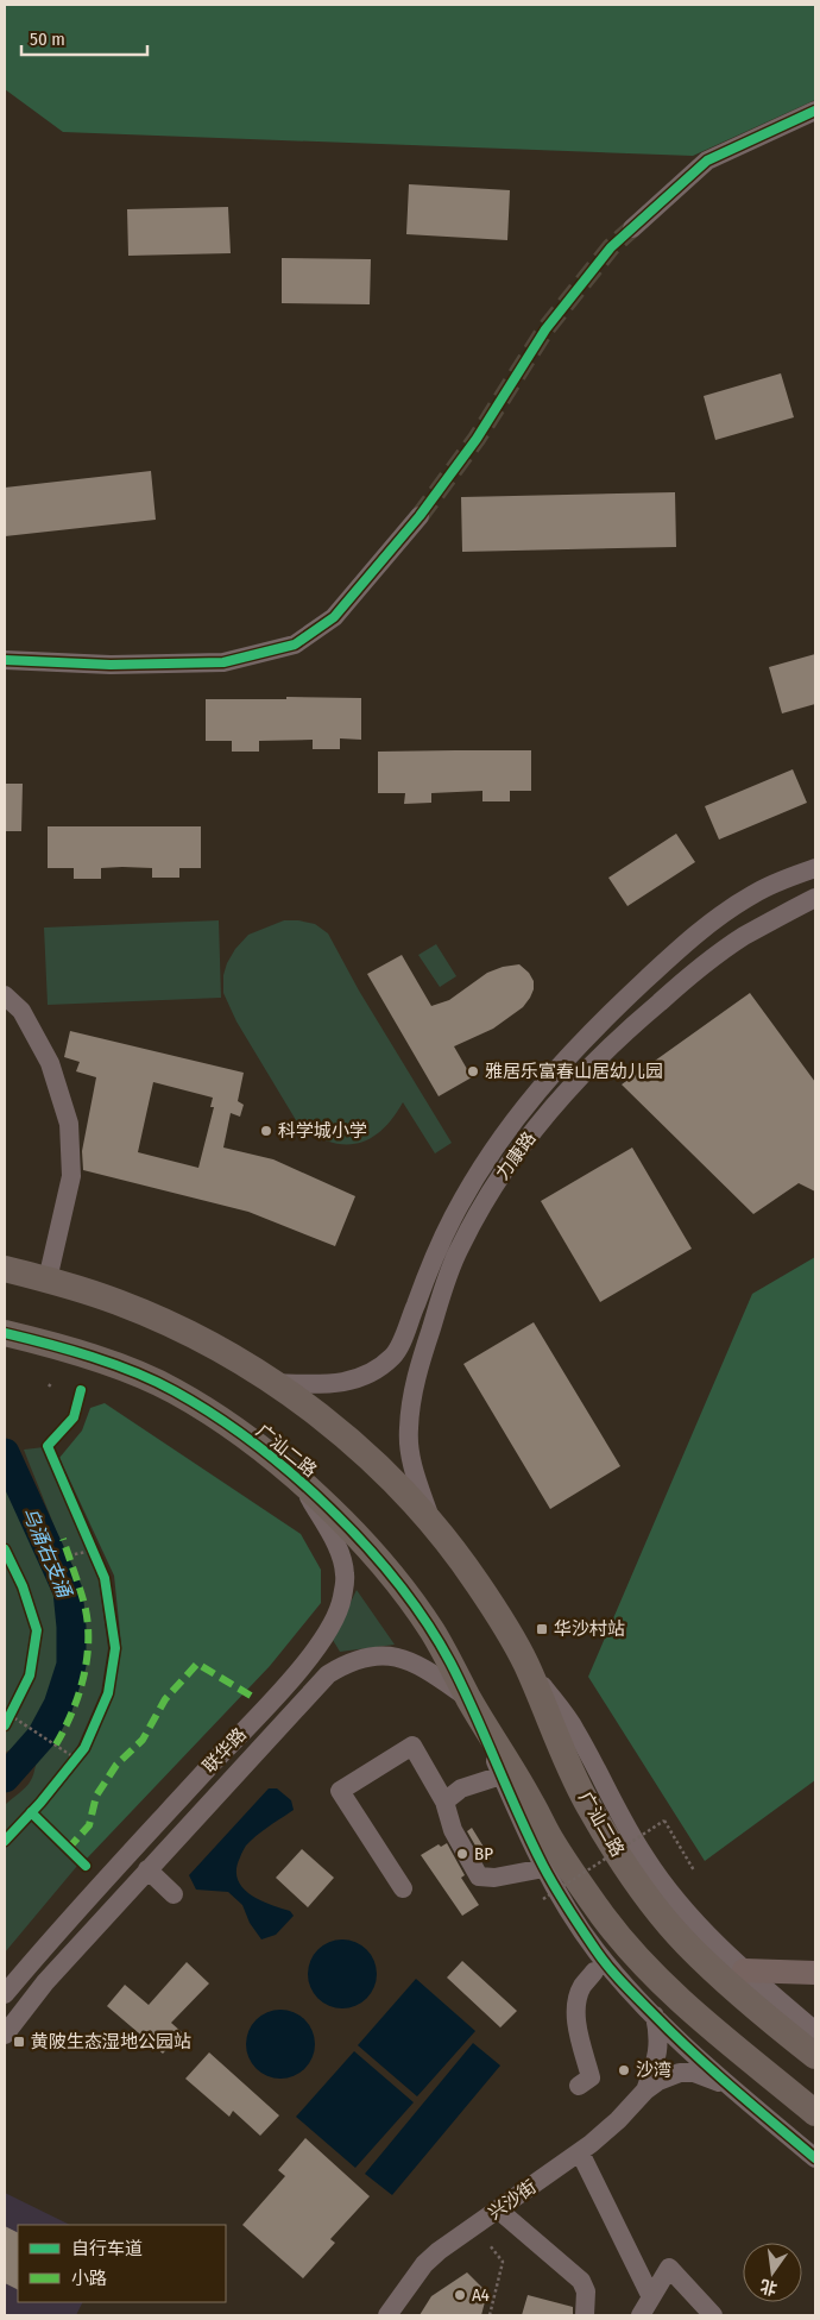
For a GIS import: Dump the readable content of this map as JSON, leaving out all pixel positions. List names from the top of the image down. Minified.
{"streets":{"highway":["广汕二路"],"street":["力康路","联华路","兴沙街"]},"crossings":[["力康路","广汕二路"],["广汕二路","联华路"]],"water":["乌涌右支涌"],"places":{"other":["雅居乐富春山居幼儿园","科学城小学","BP","沙湾","A4"],"transit":["华沙村站","黄陂生态湿地公园站"]},"legend":["自行车道","小路"],"scale_bar":"50 m","north":"bottom"}
